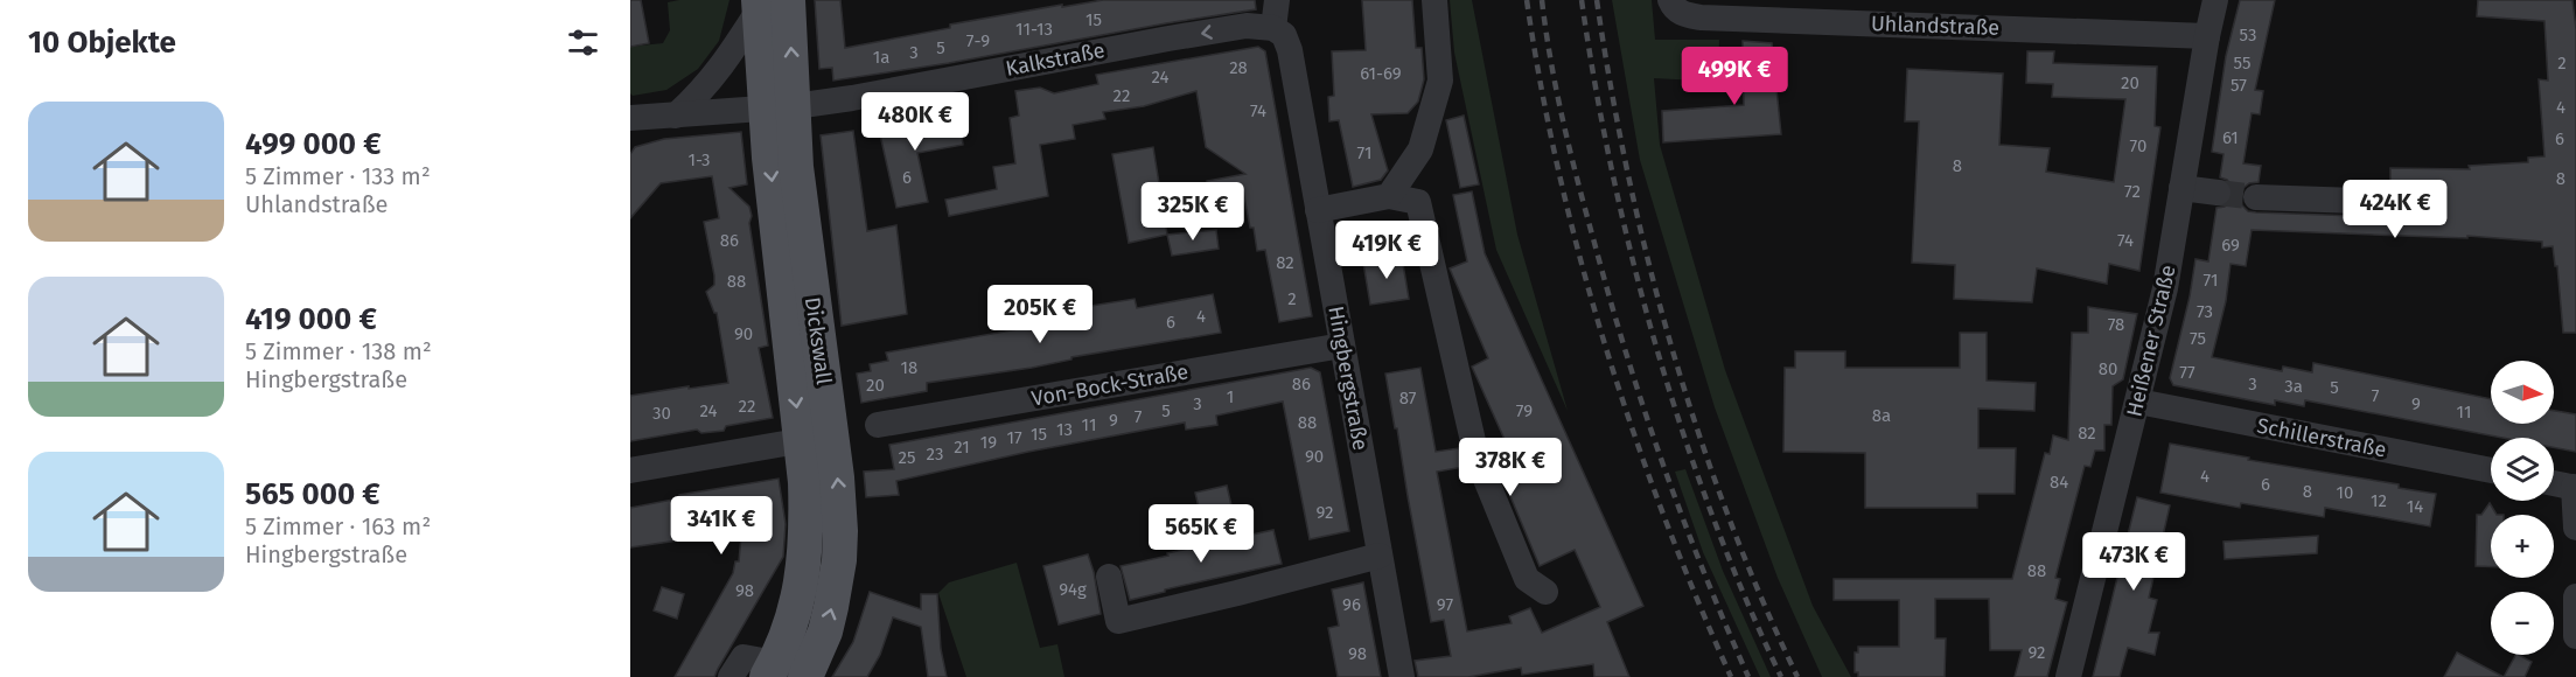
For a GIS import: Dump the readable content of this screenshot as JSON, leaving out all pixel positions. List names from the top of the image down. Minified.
{"streets":{"main road":["Dickswall"],"street":["Uhlandstraße","Kalkstraße","Heißener Straße","Hingbergstraße","Von-Bock-Straße","Schillerstraße"]},"crossings":[["Uhlandstraße","Heißener Straße"],["Kalkstraße","Dickswall"],["Kalkstraße","Hingbergstraße"],["Heißener Straße","Schillerstraße"],["Hingbergstraße","Von-Bock-Straße"]],"one_way":["Kalkstraße"],"house_numbers":["15","11-13","53","7-9","5","3","1a","55","2","28","61-69","24","20","57","22","4","74","61","6","70","71","1-3","8","6","8","72","86","74","69","82","71","88","2","73","4","6","78","90","75","18","80","77","86","3","20","3a","5","7","1","87","3","9","22","24","5","79","11","30","8a","7","9","88","11","13","82","15","17","19","21","23","90","25","4","84","6","8","10","12","14","92","88","94g","98","96","97","92","98"],"north":"right","page":{"heading":"10 Objekte","price":["499K €","480K €","424K €","325K €","419K €","205K €","378K €","341K €","565K €","473K €"],"list":[{"name":"499 000 €","note":"5 Zimmer · 133 m² · Uhlandstraße"},{"name":"419 000 €","note":"5 Zimmer · 138 m² · Hingbergstraße"},{"name":"565 000 €","note":"5 Zimmer · 163 m² · Hingbergstraße"}],"map_buttons":["+","−"]}}
